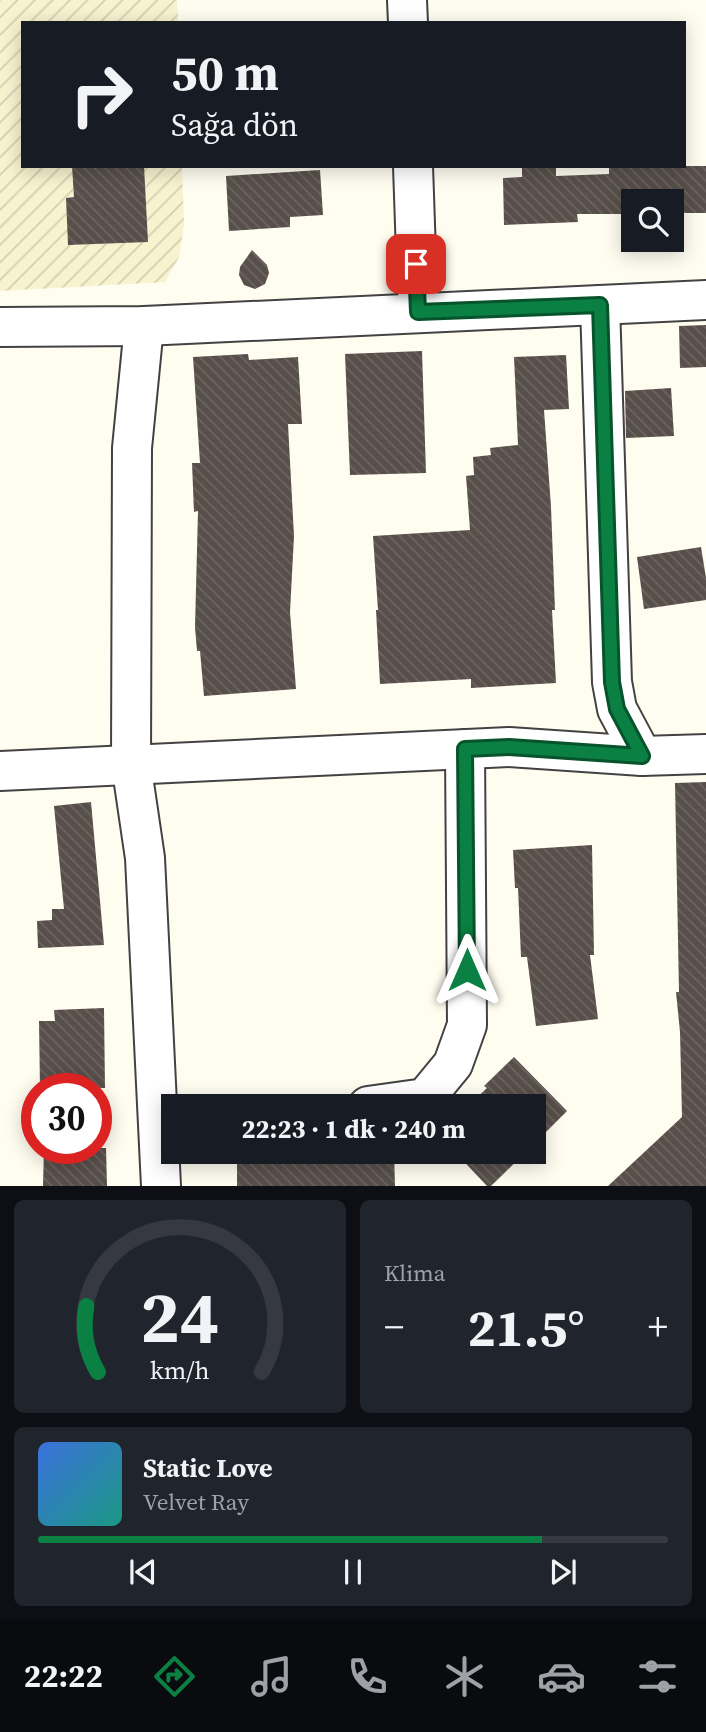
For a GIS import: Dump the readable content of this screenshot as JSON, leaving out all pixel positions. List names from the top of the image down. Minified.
{"page":{"turn":["50 m","Sağa dön"],"limit":"30","trip":"22:23 · 1 dk · 240 m","tile":"Klima","heat":["−","21.5°","+"],"song":["Static Love","Velvet Ray"],"tabs":"22:22","gauge":["24","km/h"]}}
